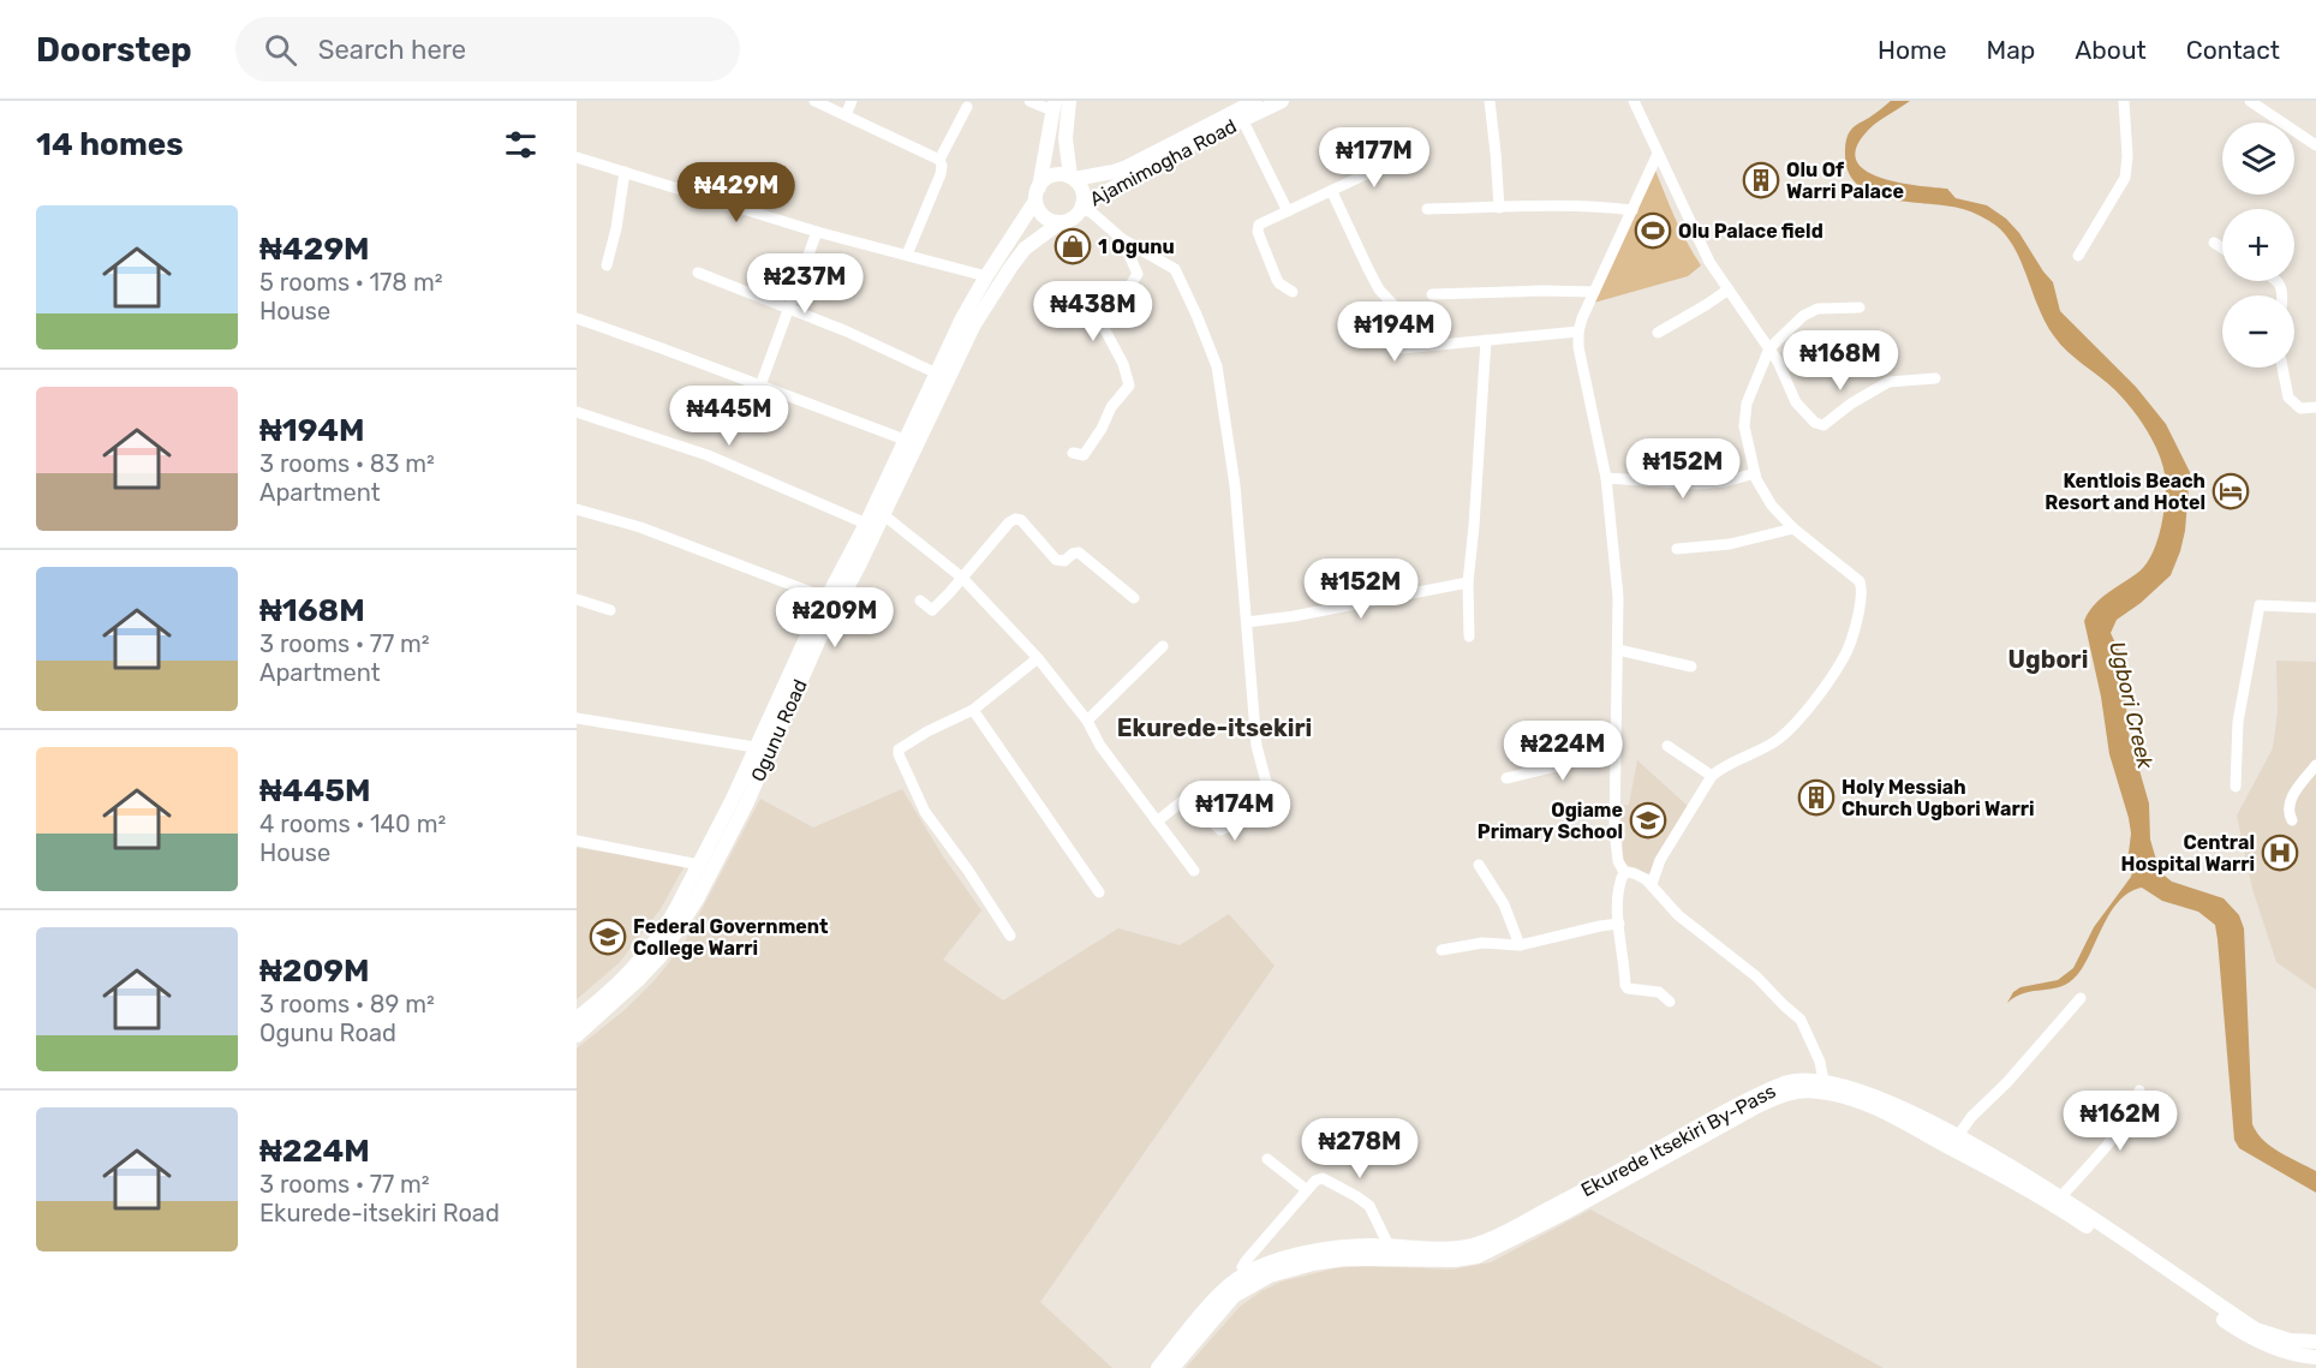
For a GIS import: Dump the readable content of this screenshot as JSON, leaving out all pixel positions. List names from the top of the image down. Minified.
{"streets":{"main road":["Ajamimogha Road","Ogunu Road","Ekurede Itsekiri By-Pass"]},"crossings":[["Ajamimogha Road","Ogunu Road"]],"districts":["Ugbori","Ekurede-itsekiri"],"water":["Ugbori Creek"],"places":{"building":["Olu Of Warri Palace","Holy Messiah Church Ugbori Warri"],"sports":["Olu Palace field"],"shop":["1 Ogunu"],"hotel":["Kentlois Beach Resort and Hotel"],"school or university":["Ogiame Primary School","Federal Government College Warri"],"hospital":["Central Hospital Warri"]},"page":{"header":"Doorstep","search":"Search here","nav":["Home","Map","About","Contact"],"heading":"14 homes","map_buttons":["+","−"],"price":["₦177M","₦429M","₦237M","₦438M","₦194M","₦168M","₦445M","₦152M","₦152M","₦209M","₦224M","₦174M","₦162M","₦278M"],"list":[{"name":"₦429M","note":"5 rooms · 178 m² · House"},{"name":"₦194M","note":"3 rooms · 83 m² · Apartment"},{"name":"₦168M","note":"3 rooms · 77 m² · Apartment"},{"name":"₦445M","note":"4 rooms · 140 m² · House"},{"name":"₦209M","note":"3 rooms · 89 m² · Ogunu Road"},{"name":"₦224M","note":"3 rooms · 77 m² · Ekurede-itsekiri Road"}]}}
